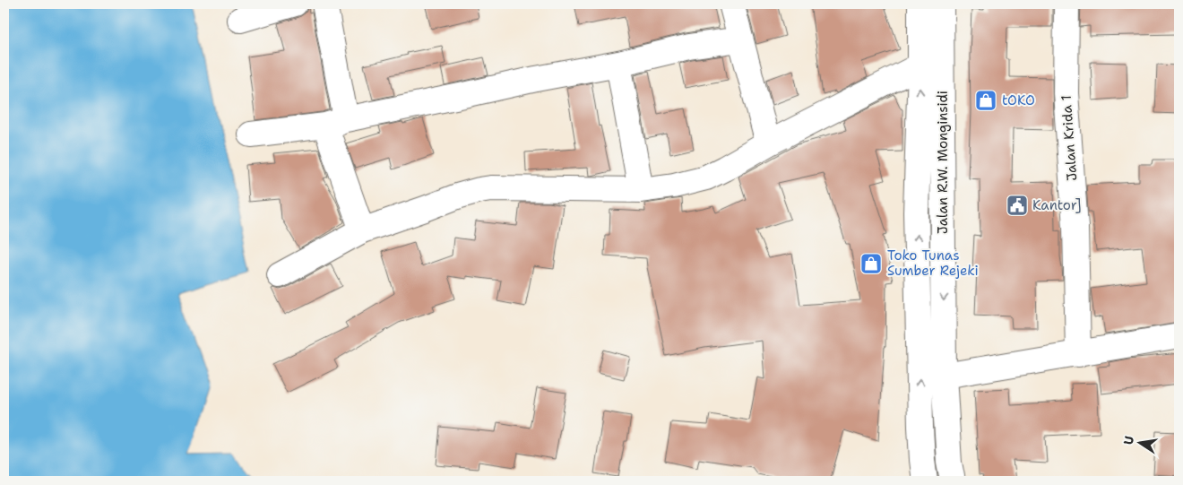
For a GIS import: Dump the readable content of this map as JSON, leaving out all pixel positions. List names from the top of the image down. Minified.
{"streets":{"main road":["Jalan Krida 1","Jalan R.W. Monginsidi"]},"places":{"shop":["tOKO","Toko Tunas Sumber Rejeki"],"public building":["Kantor]"]},"north":"left"}
